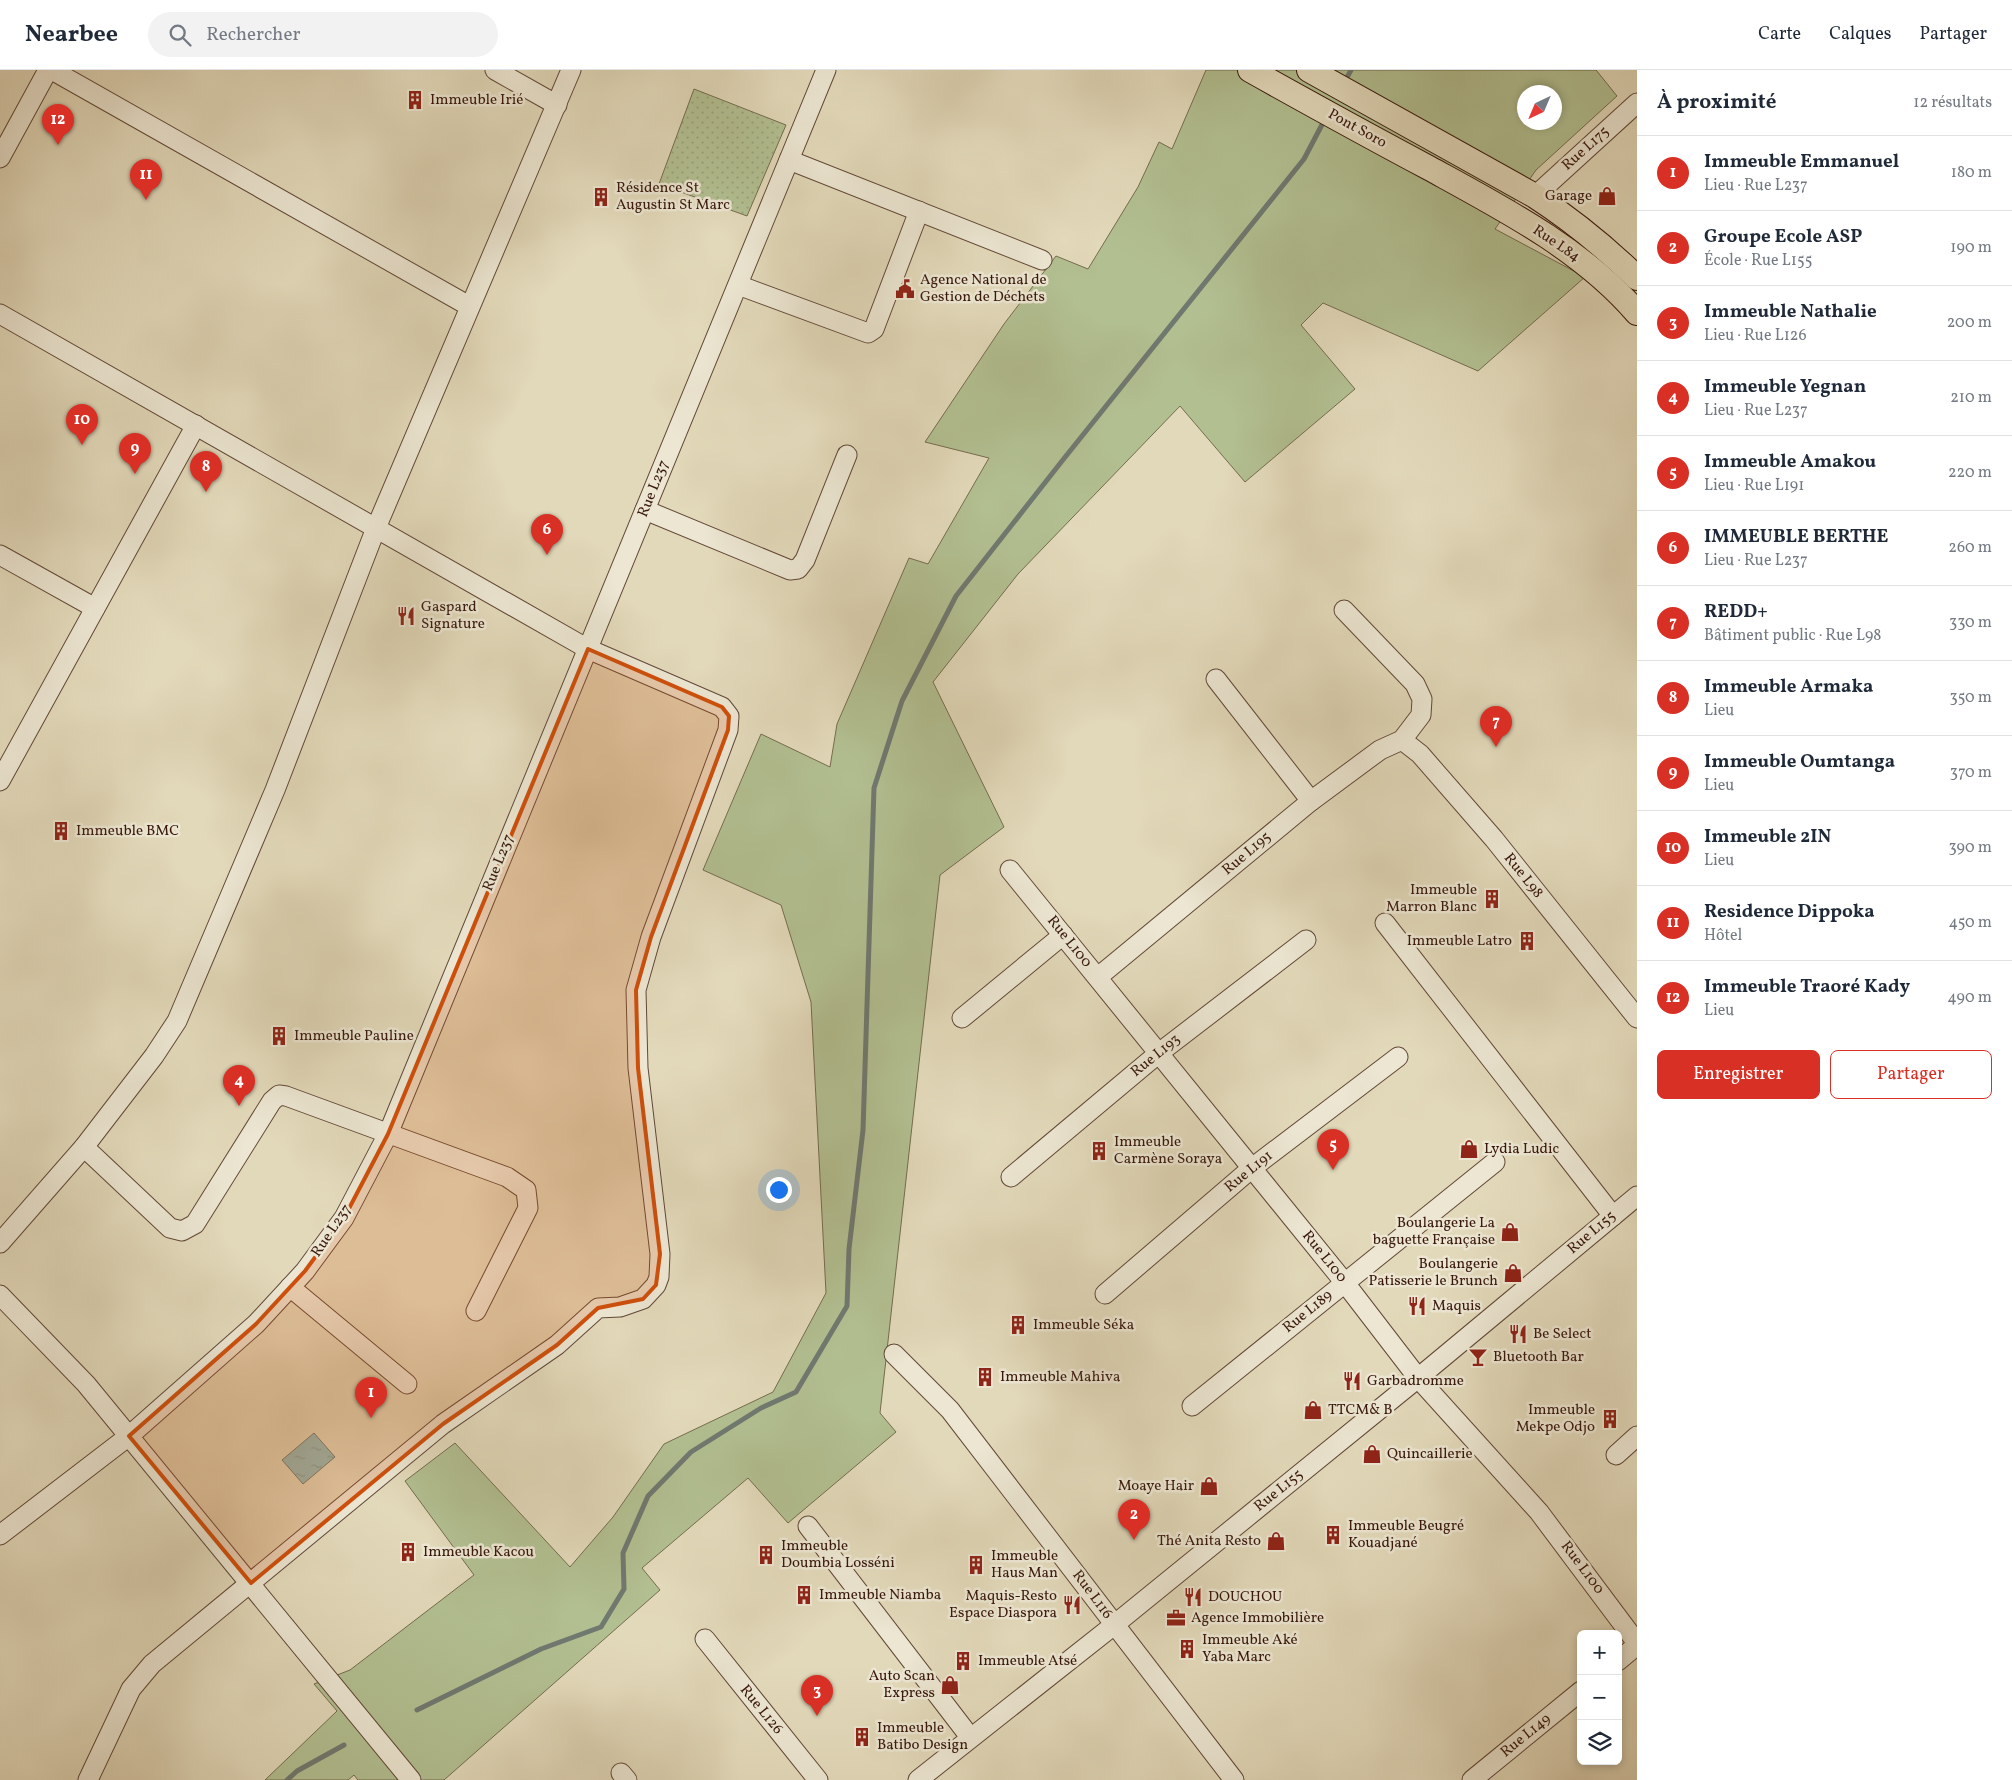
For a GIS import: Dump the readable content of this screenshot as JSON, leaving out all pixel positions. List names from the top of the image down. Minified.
{"streets":{"main road":["Pont Soro","Rue L84"],"street":["Rue L175","Rue L237","Rue L195","Rue L98","Rue L100","Rue L193","Rue L191","Rue L155","Rue L189","Rue L116","Rue L126","Rue L149"]},"crossings":[["Pont Soro","Rue L84"],["Rue L175","Rue L84"],["Rue L195","Rue L98"],["Rue L195","Rue L100"],["Rue L100","Rue L193"],["Rue L100","Rue L191"],["Rue L100","Rue L155"],["Rue L100","Rue L189"],["Rue L155","Rue L116"]],"places":{"building":["Immeuble Irié","Résidence St Augustin St Marc","Immeuble BMC","Immeuble Marron Blanc","Immeuble Latro","Immeuble Pauline","Immeuble Carmène Soraya","Immeuble Séka","Immeuble Mahiva","Immeuble Mekpe Odjo","Immeuble Beugré Kouadjané","Immeuble Kacou","Immeuble Doumbia Losséni","Immeuble Haus Man","Immeuble Niamba","Immeuble Aké Yaba Marc","Immeuble Atsé","Immeuble Batibo Design"],"shop":["Garage","Lydia Ludic","Boulangerie La baguette Française","Boulangerie Patisserie le Brunch","TTCM& B","Quincaillerie","Moaye Hair","Thé Anita Resto","Auto Scan Express"],"public building":["Agence National de Gestion de Déchets"],"restaurant":["Gaspard Signature","Maquis","Be Select","Garbadromme","DOUCHOU","Maquis-Resto Espace Diaspora"],"bar":["Bluetooth Bar"],"office":["Agence Immobilière"]},"north":"bottom left","page":{"header":"Nearbee","search":"Rechercher","nav":["Carte","Calques","Partager"],"heading":["À proximité","12 résultats"],"pins":["12","11","10","9","8","6","7","4","5","1","2","3"],"list":[{"mark":"1","name":"Immeuble Emmanuel","note":"Lieu · Rue L237","value":"180 m"},{"mark":"2","name":"Groupe Ecole ASP","note":"École · Rue L155","value":"190 m"},{"mark":"3","name":"Immeuble Nathalie","note":"Lieu · Rue L126","value":"200 m"},{"mark":"4","name":"Immeuble Yegnan","note":"Lieu · Rue L237","value":"210 m"},{"mark":"5","name":"Immeuble Amakou","note":"Lieu · Rue L191","value":"220 m"},{"mark":"6","name":"IMMEUBLE BERTHE","note":"Lieu · Rue L237","value":"260 m"},{"mark":"7","name":"REDD+","note":"Bâtiment public · Rue L98","value":"330 m"},{"mark":"8","name":"Immeuble Armaka","note":"Lieu","value":"350 m"},{"mark":"9","name":"Immeuble Oumtanga","note":"Lieu","value":"370 m"},{"mark":"10","name":"Immeuble 2IN","note":"Lieu","value":"390 m"},{"mark":"11","name":"Residence Dippoka","note":"Hôtel","value":"450 m"},{"mark":"12","name":"Immeuble Traoré Kady","note":"Lieu","value":"490 m"}],"buttons":["Enregistrer","Partager"],"map_buttons":["+","−"]}}
